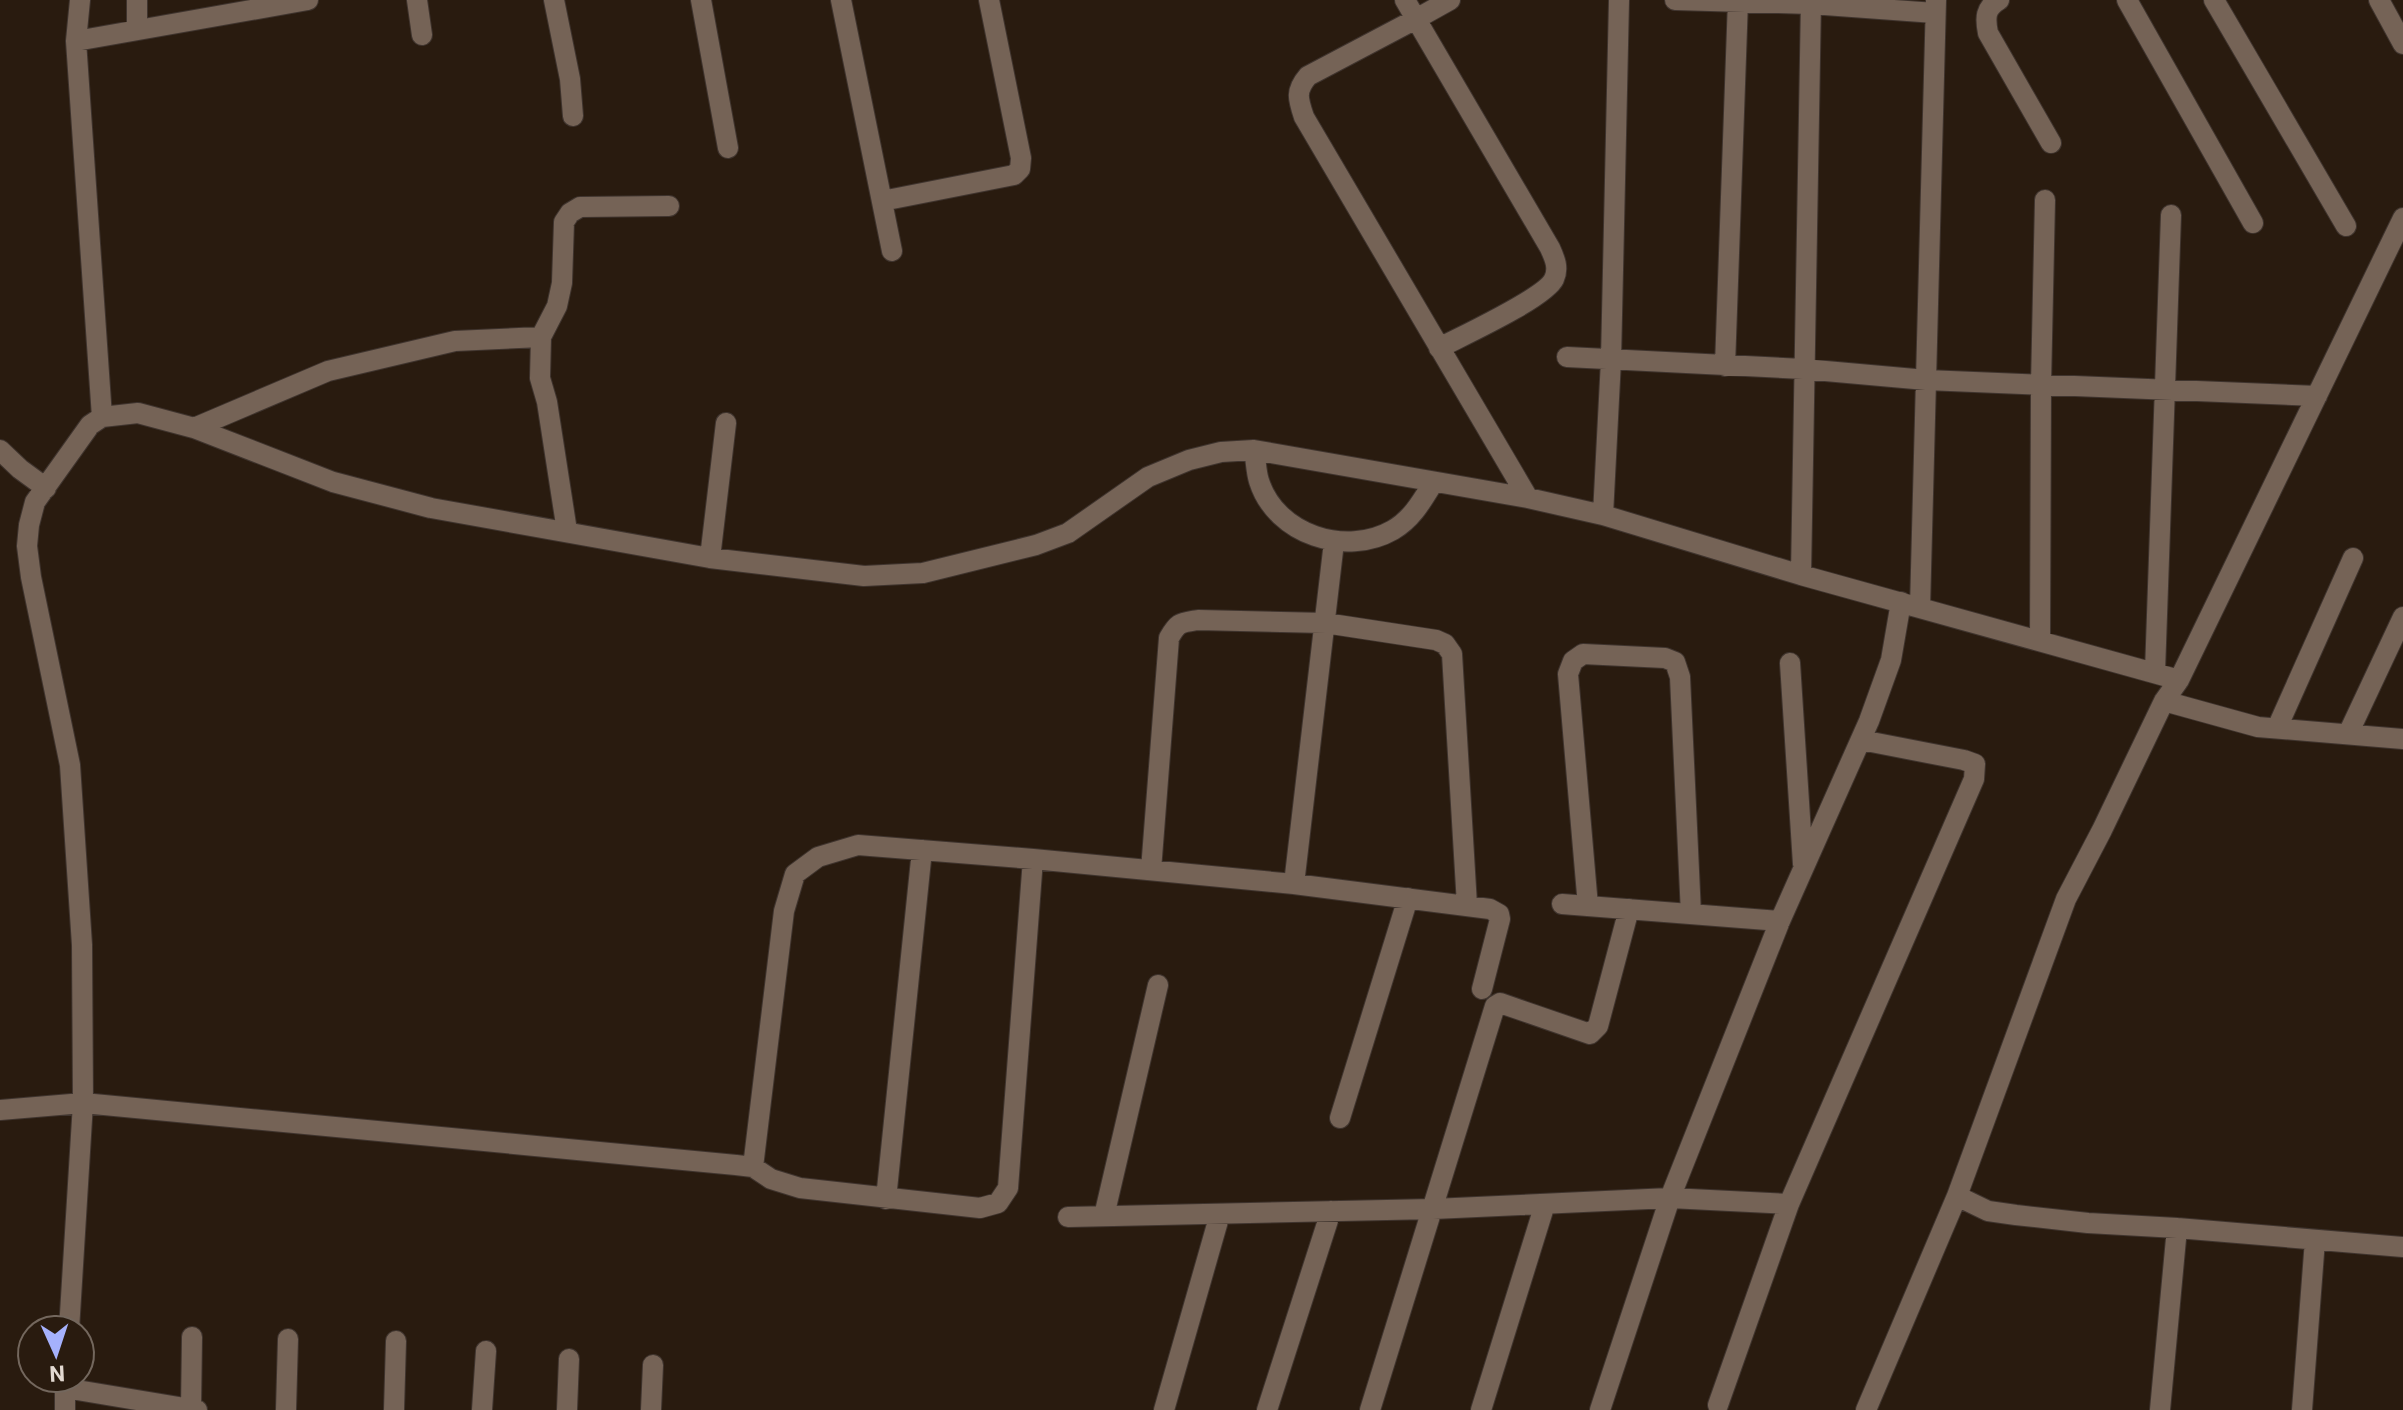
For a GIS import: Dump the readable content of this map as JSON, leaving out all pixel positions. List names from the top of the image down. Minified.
{"north":"bottom"}
